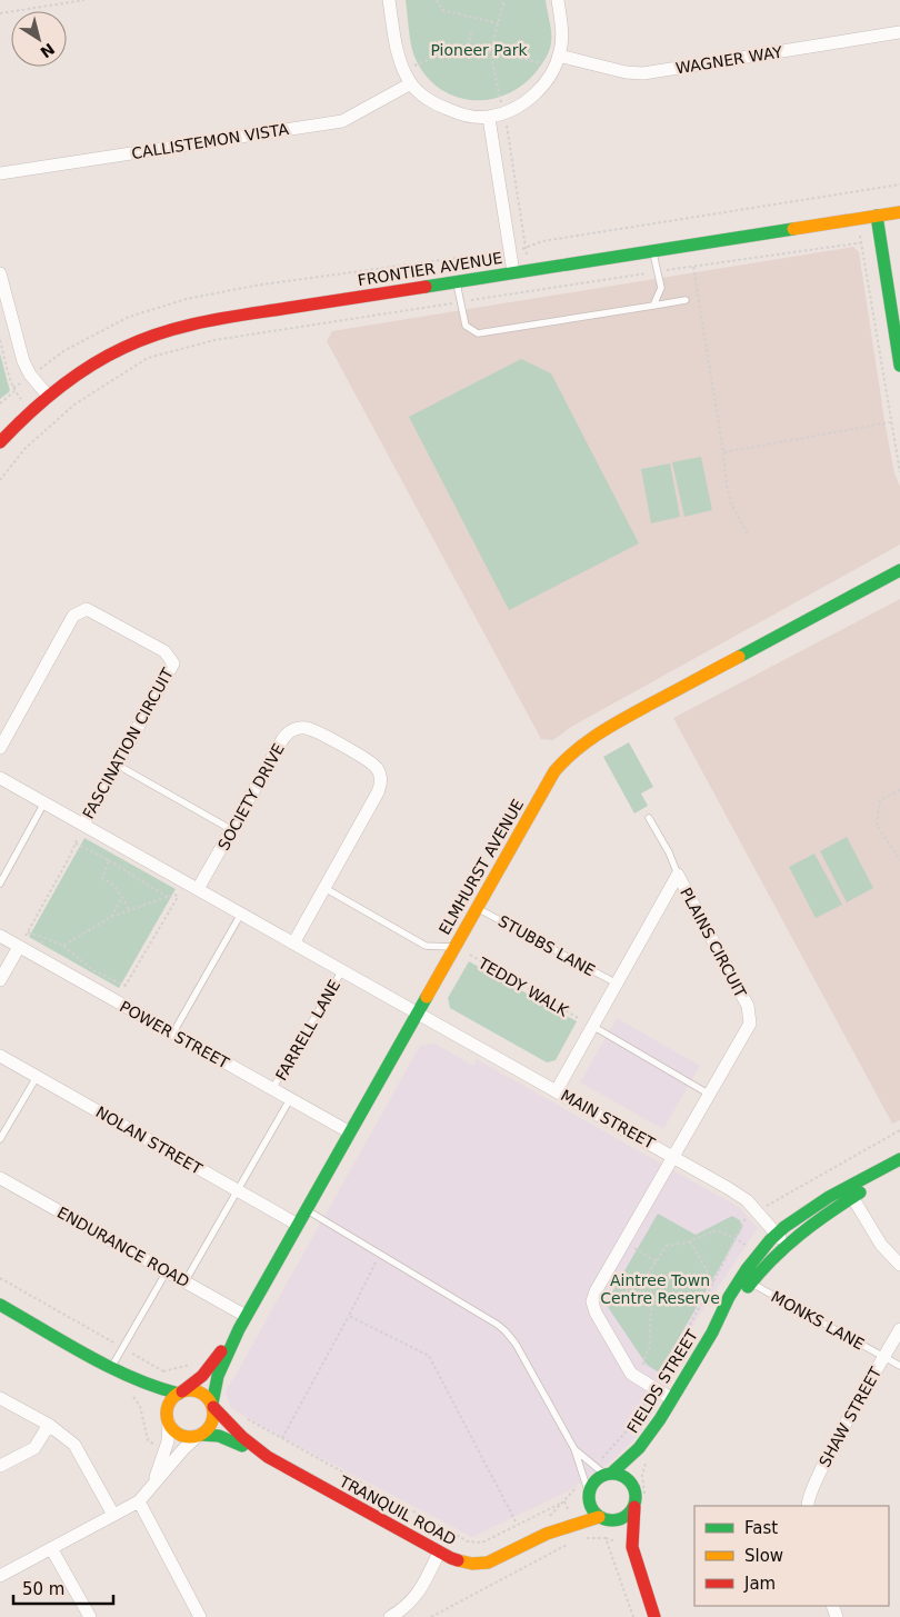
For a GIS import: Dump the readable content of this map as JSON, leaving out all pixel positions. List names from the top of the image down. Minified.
{"streets":{"street":["WAGNER WAY","CALLISTEMON VISTA","FRONTIER AVENUE","FASCINATION CIRCUIT","SOCIETY DRIVE","ELMHURST AVENUE","PLAINS CIRCUIT","POWER STREET","MAIN STREET","NOLAN STREET","ENDURANCE ROAD","FIELDS STREET","SHAW STREET","TRANQUIL ROAD"],"lane":["STUBBS LANE","FARRELL LANE","MONKS LANE"],"path":["TEDDY WALK"]},"crossings":[["FASCINATION CIRCUIT","MAIN STREET"],["SOCIETY DRIVE","MAIN STREET"],["ELMHURST AVENUE","STUBBS LANE"],["ELMHURST AVENUE","TEDDY WALK"],["ELMHURST AVENUE","POWER STREET"],["ELMHURST AVENUE","MAIN STREET"],["ELMHURST AVENUE","NOLAN STREET"],["ELMHURST AVENUE","ENDURANCE ROAD"],["ELMHURST AVENUE","TRANQUIL ROAD"],["PLAINS CIRCUIT","STUBBS LANE"],["PLAINS CIRCUIT","TEDDY WALK"],["PLAINS CIRCUIT","MAIN STREET"],["FARRELL LANE","POWER STREET"],["FARRELL LANE","MAIN STREET"],["MAIN STREET","FIELDS STREET"],["MONKS LANE","FIELDS STREET"],["MONKS LANE","SHAW STREET"],["FIELDS STREET","TRANQUIL ROAD"]],"parks":["Pioneer Park","Aintree Town Centre Reserve"],"legend":["Fast","Slow","Jam"],"scale_bar":"50 m","north":"bottom right"}
